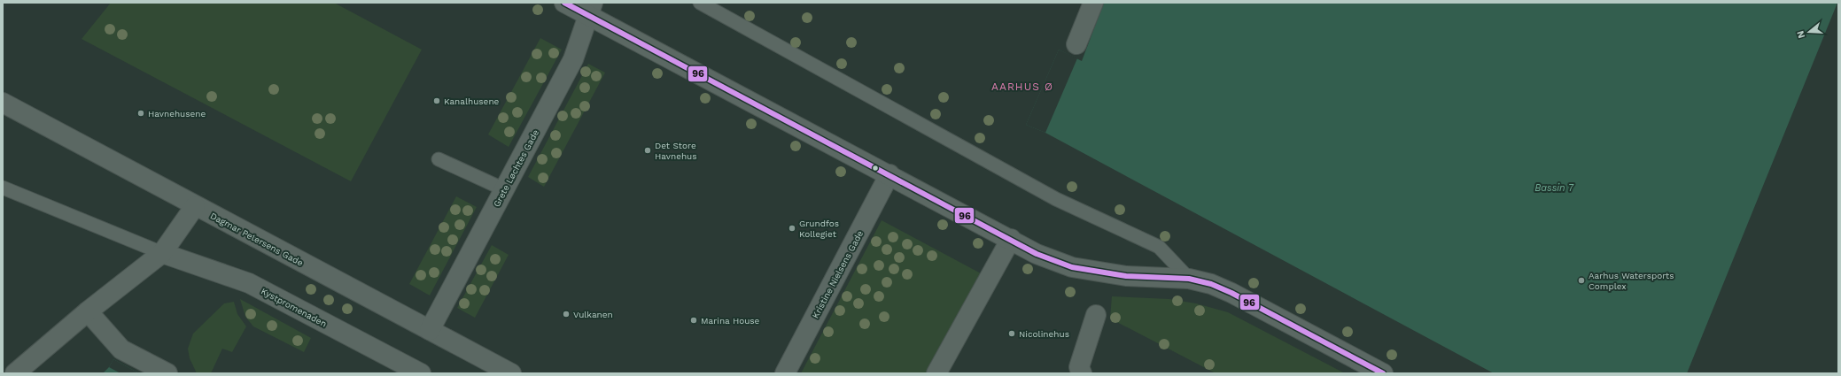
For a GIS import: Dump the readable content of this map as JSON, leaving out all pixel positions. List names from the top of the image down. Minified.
{"streets":{"street":["Grete Løchtes Gade","Dagmar Petersens Gade","Kristine Nielsens Gade","Kystpromenaden"]},"crossings":[["Grete Løchtes Gade","Dagmar Petersens Gade"]],"districts":["AARHUS Ø"],"water":["Bassin 7"],"places":["Kanalhusene","Havnehusene","Det Store Havnehus","Grundfos Kollegiet","Aarhus Watersports Complex","Vulkanen","Marina House","Nicolinehus"],"lines":["transit line 96"],"north":"left"}
